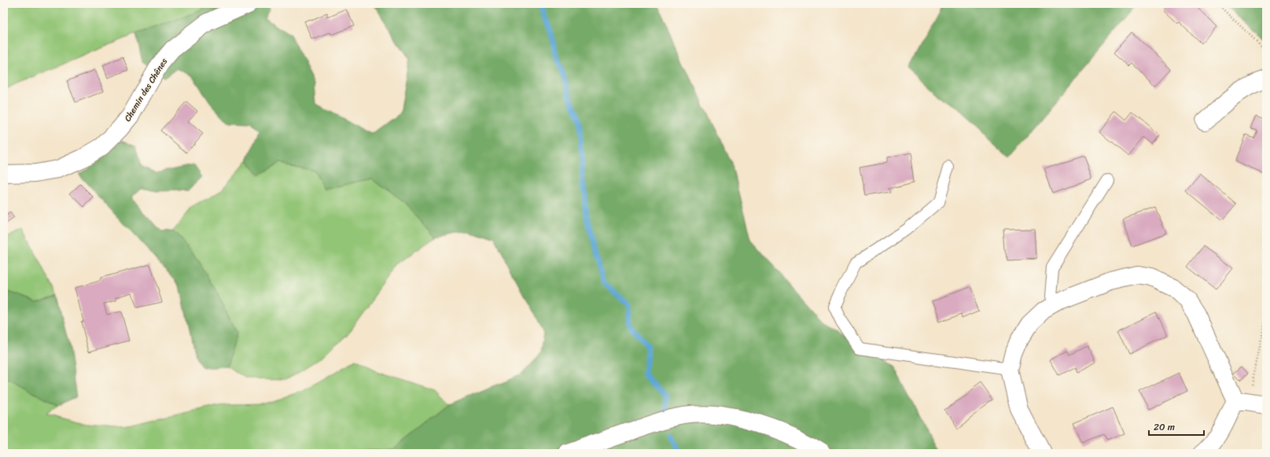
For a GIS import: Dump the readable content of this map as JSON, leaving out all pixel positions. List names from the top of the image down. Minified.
{"streets":{"street":["Chemin des Chênes"]},"scale_bar":"20 m"}
